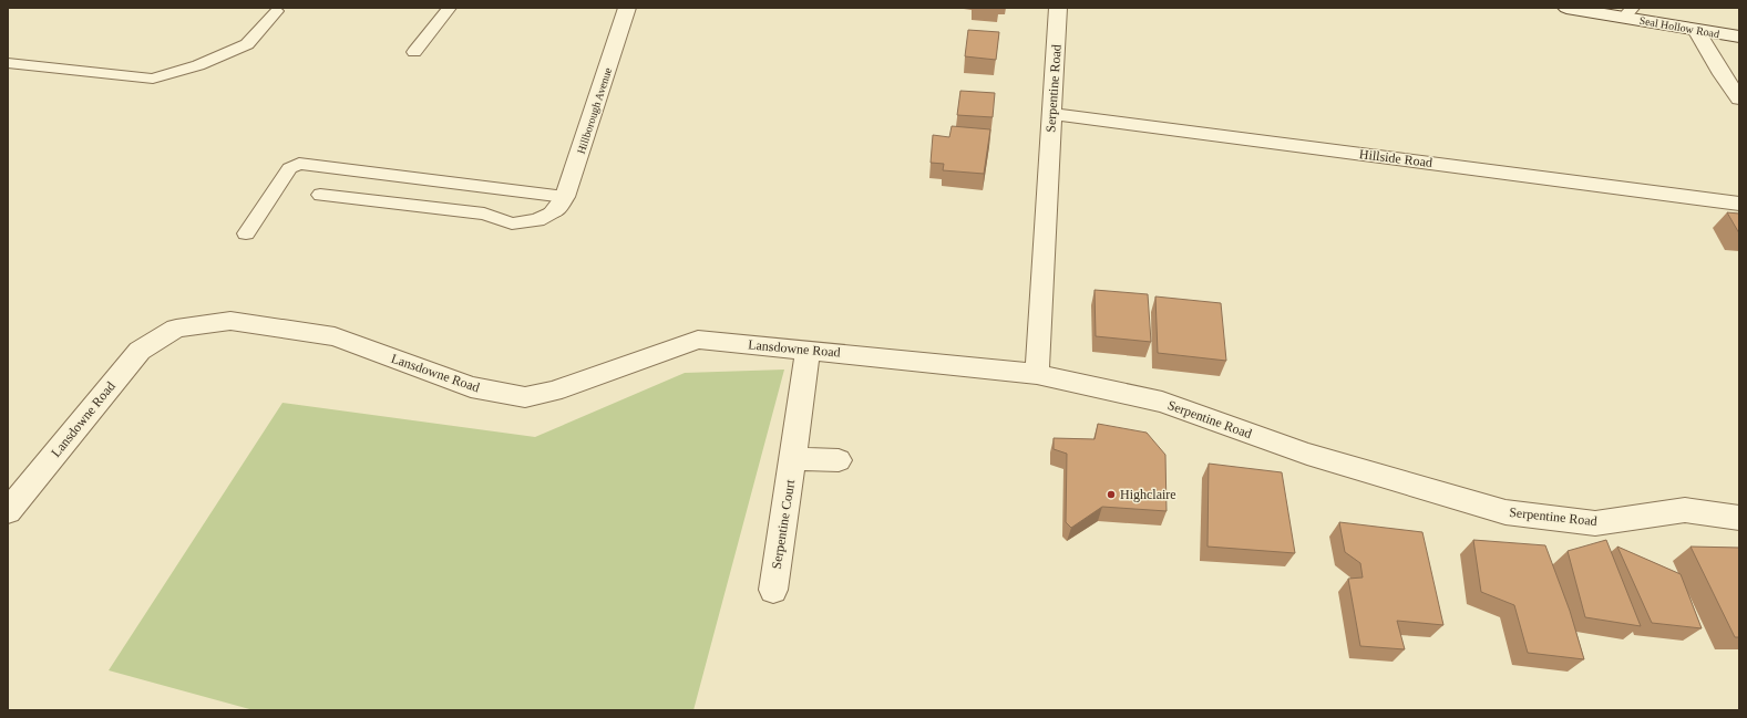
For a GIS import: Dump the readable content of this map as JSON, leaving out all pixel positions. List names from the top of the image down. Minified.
{"streets":{"street":["Seal Hollow Road","Serpentine Road","Hillborough Avenue","Hillside Road","Lansdowne Road","Serpentine Court"]},"crossings":[["Serpentine Road","Hillside Road"],["Serpentine Road","Lansdowne Road"],["Lansdowne Road","Serpentine Court"]],"places":["Highclaire"]}
